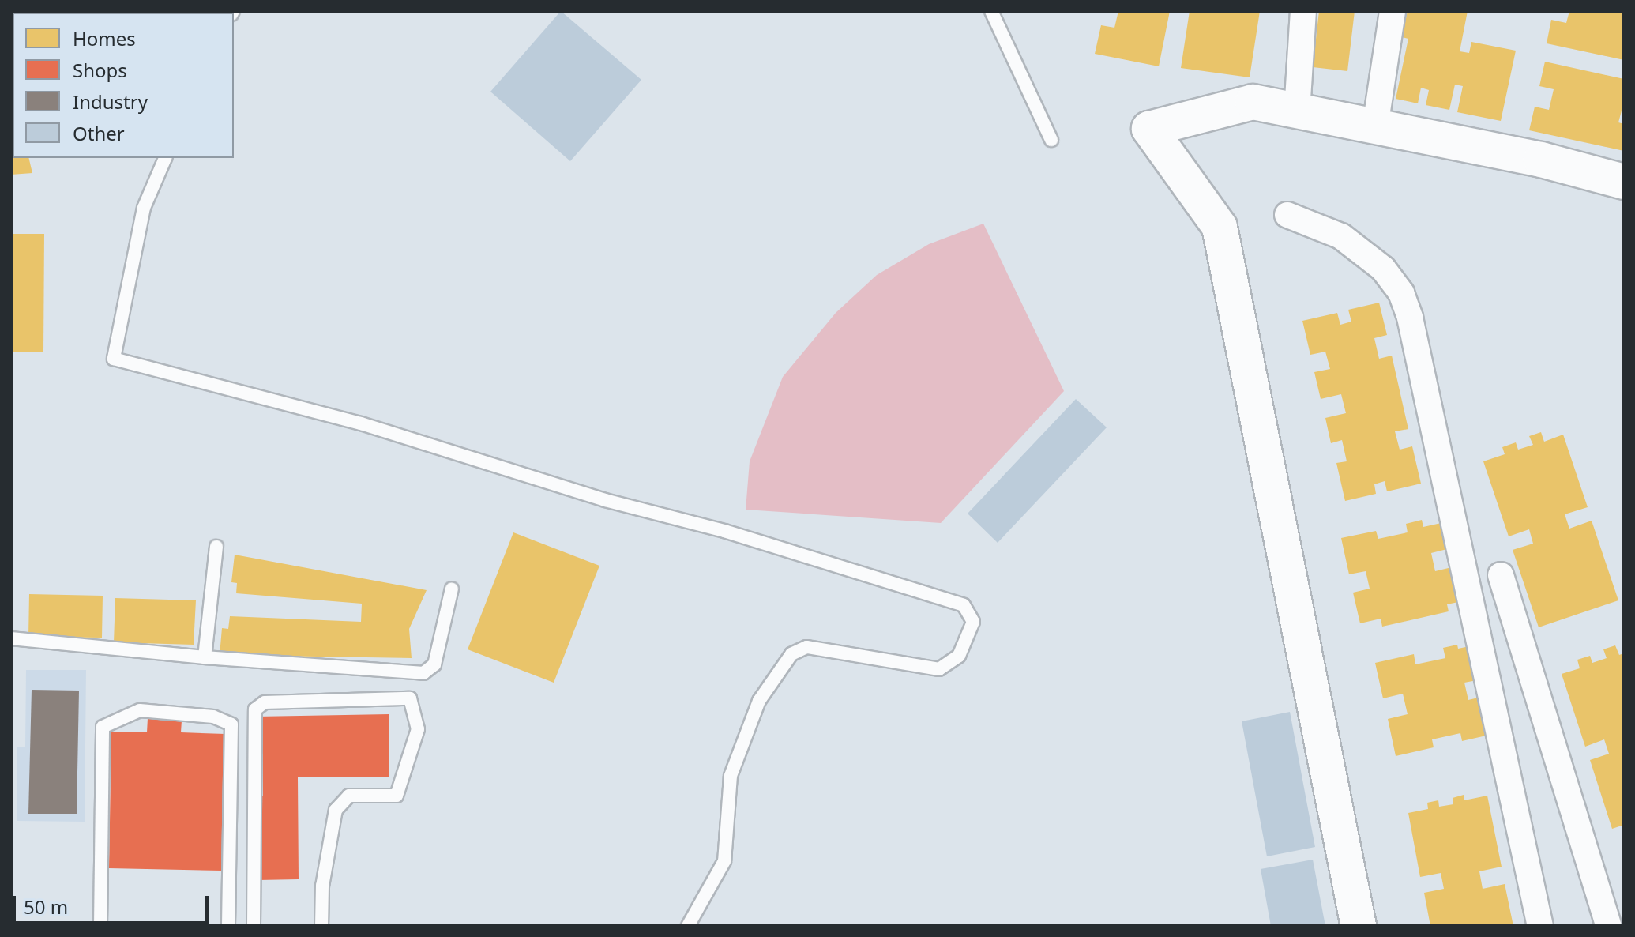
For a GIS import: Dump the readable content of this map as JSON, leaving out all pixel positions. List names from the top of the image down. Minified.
{"legend":["Homes","Shops","Industry","Other"],"scale_bar":"50 m"}
